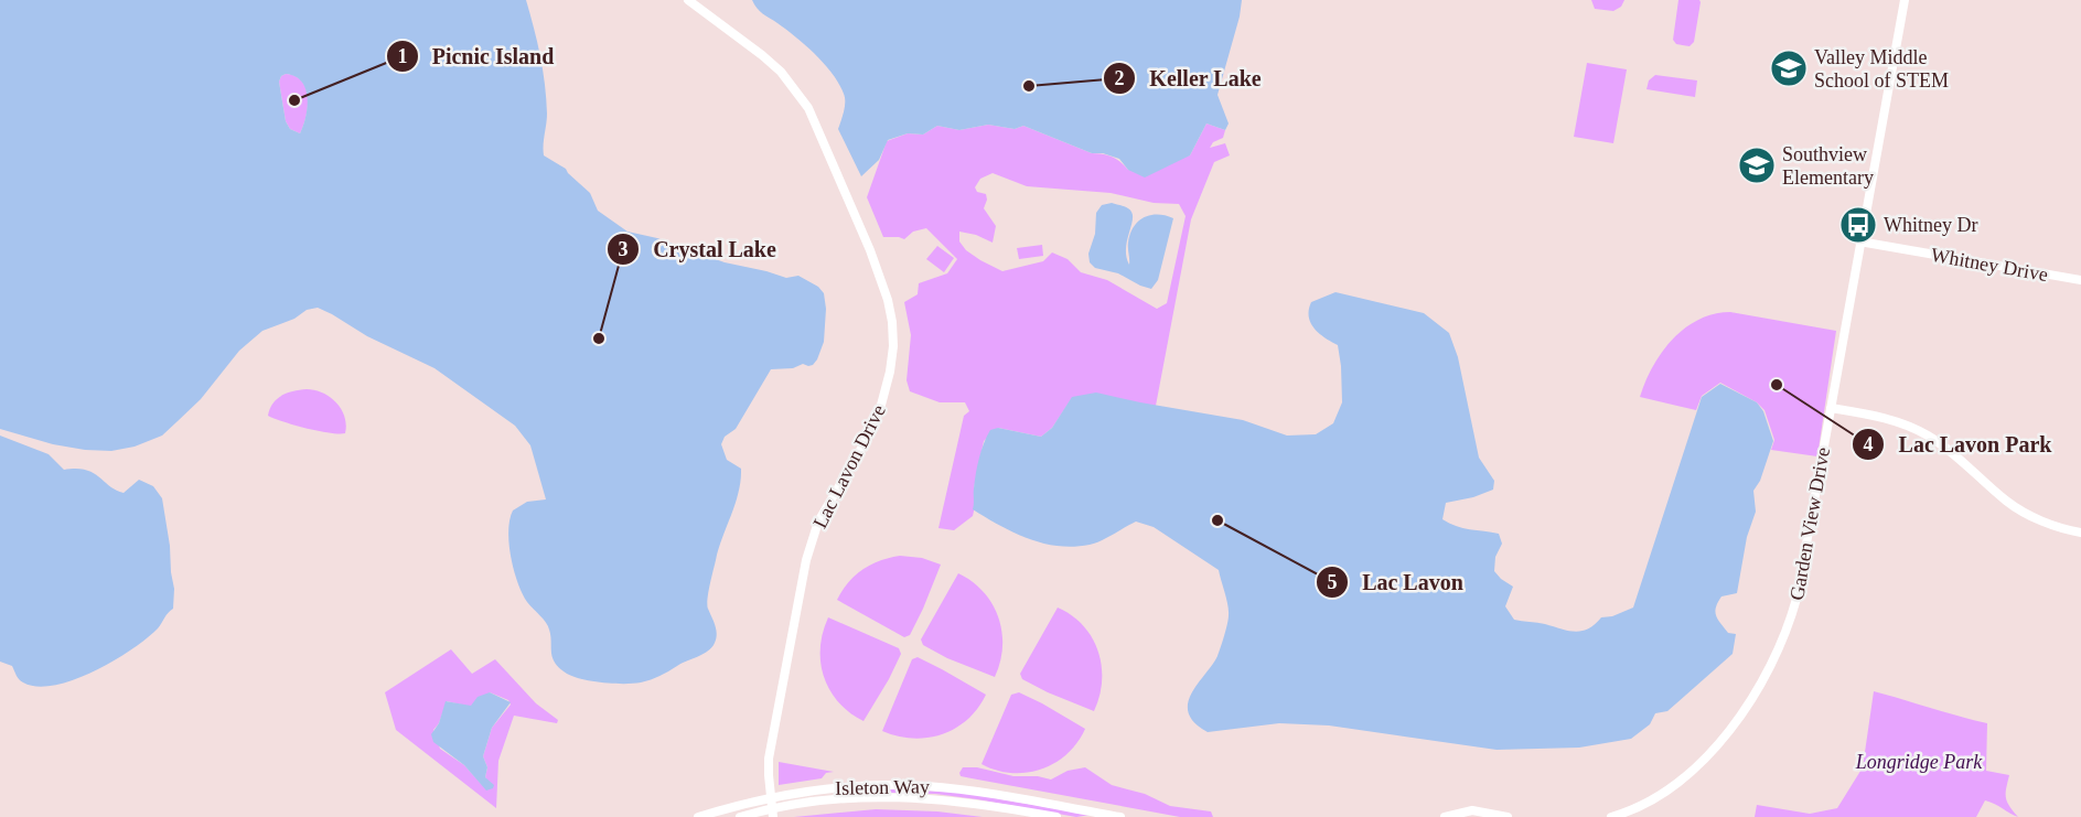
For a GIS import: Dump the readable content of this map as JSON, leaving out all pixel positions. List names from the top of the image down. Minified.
{"streets":{"main road":["Isleton Way"],"street":["Whitney Drive","Lac Lavon Drive","Garden View Drive"]},"crossings":[["Whitney Drive","Garden View Drive"],["Lac Lavon Drive","Isleton Way"]],"parks":["Longridge Park"],"places":{"school or university":["Valley Middle School of STEM","Southview Elementary"],"other":["Keller Lake","Picnic Island","Crystal Lake","Lac Lavon Park","Lac Lavon"],"bus stop":["Whitney Dr"]}}
